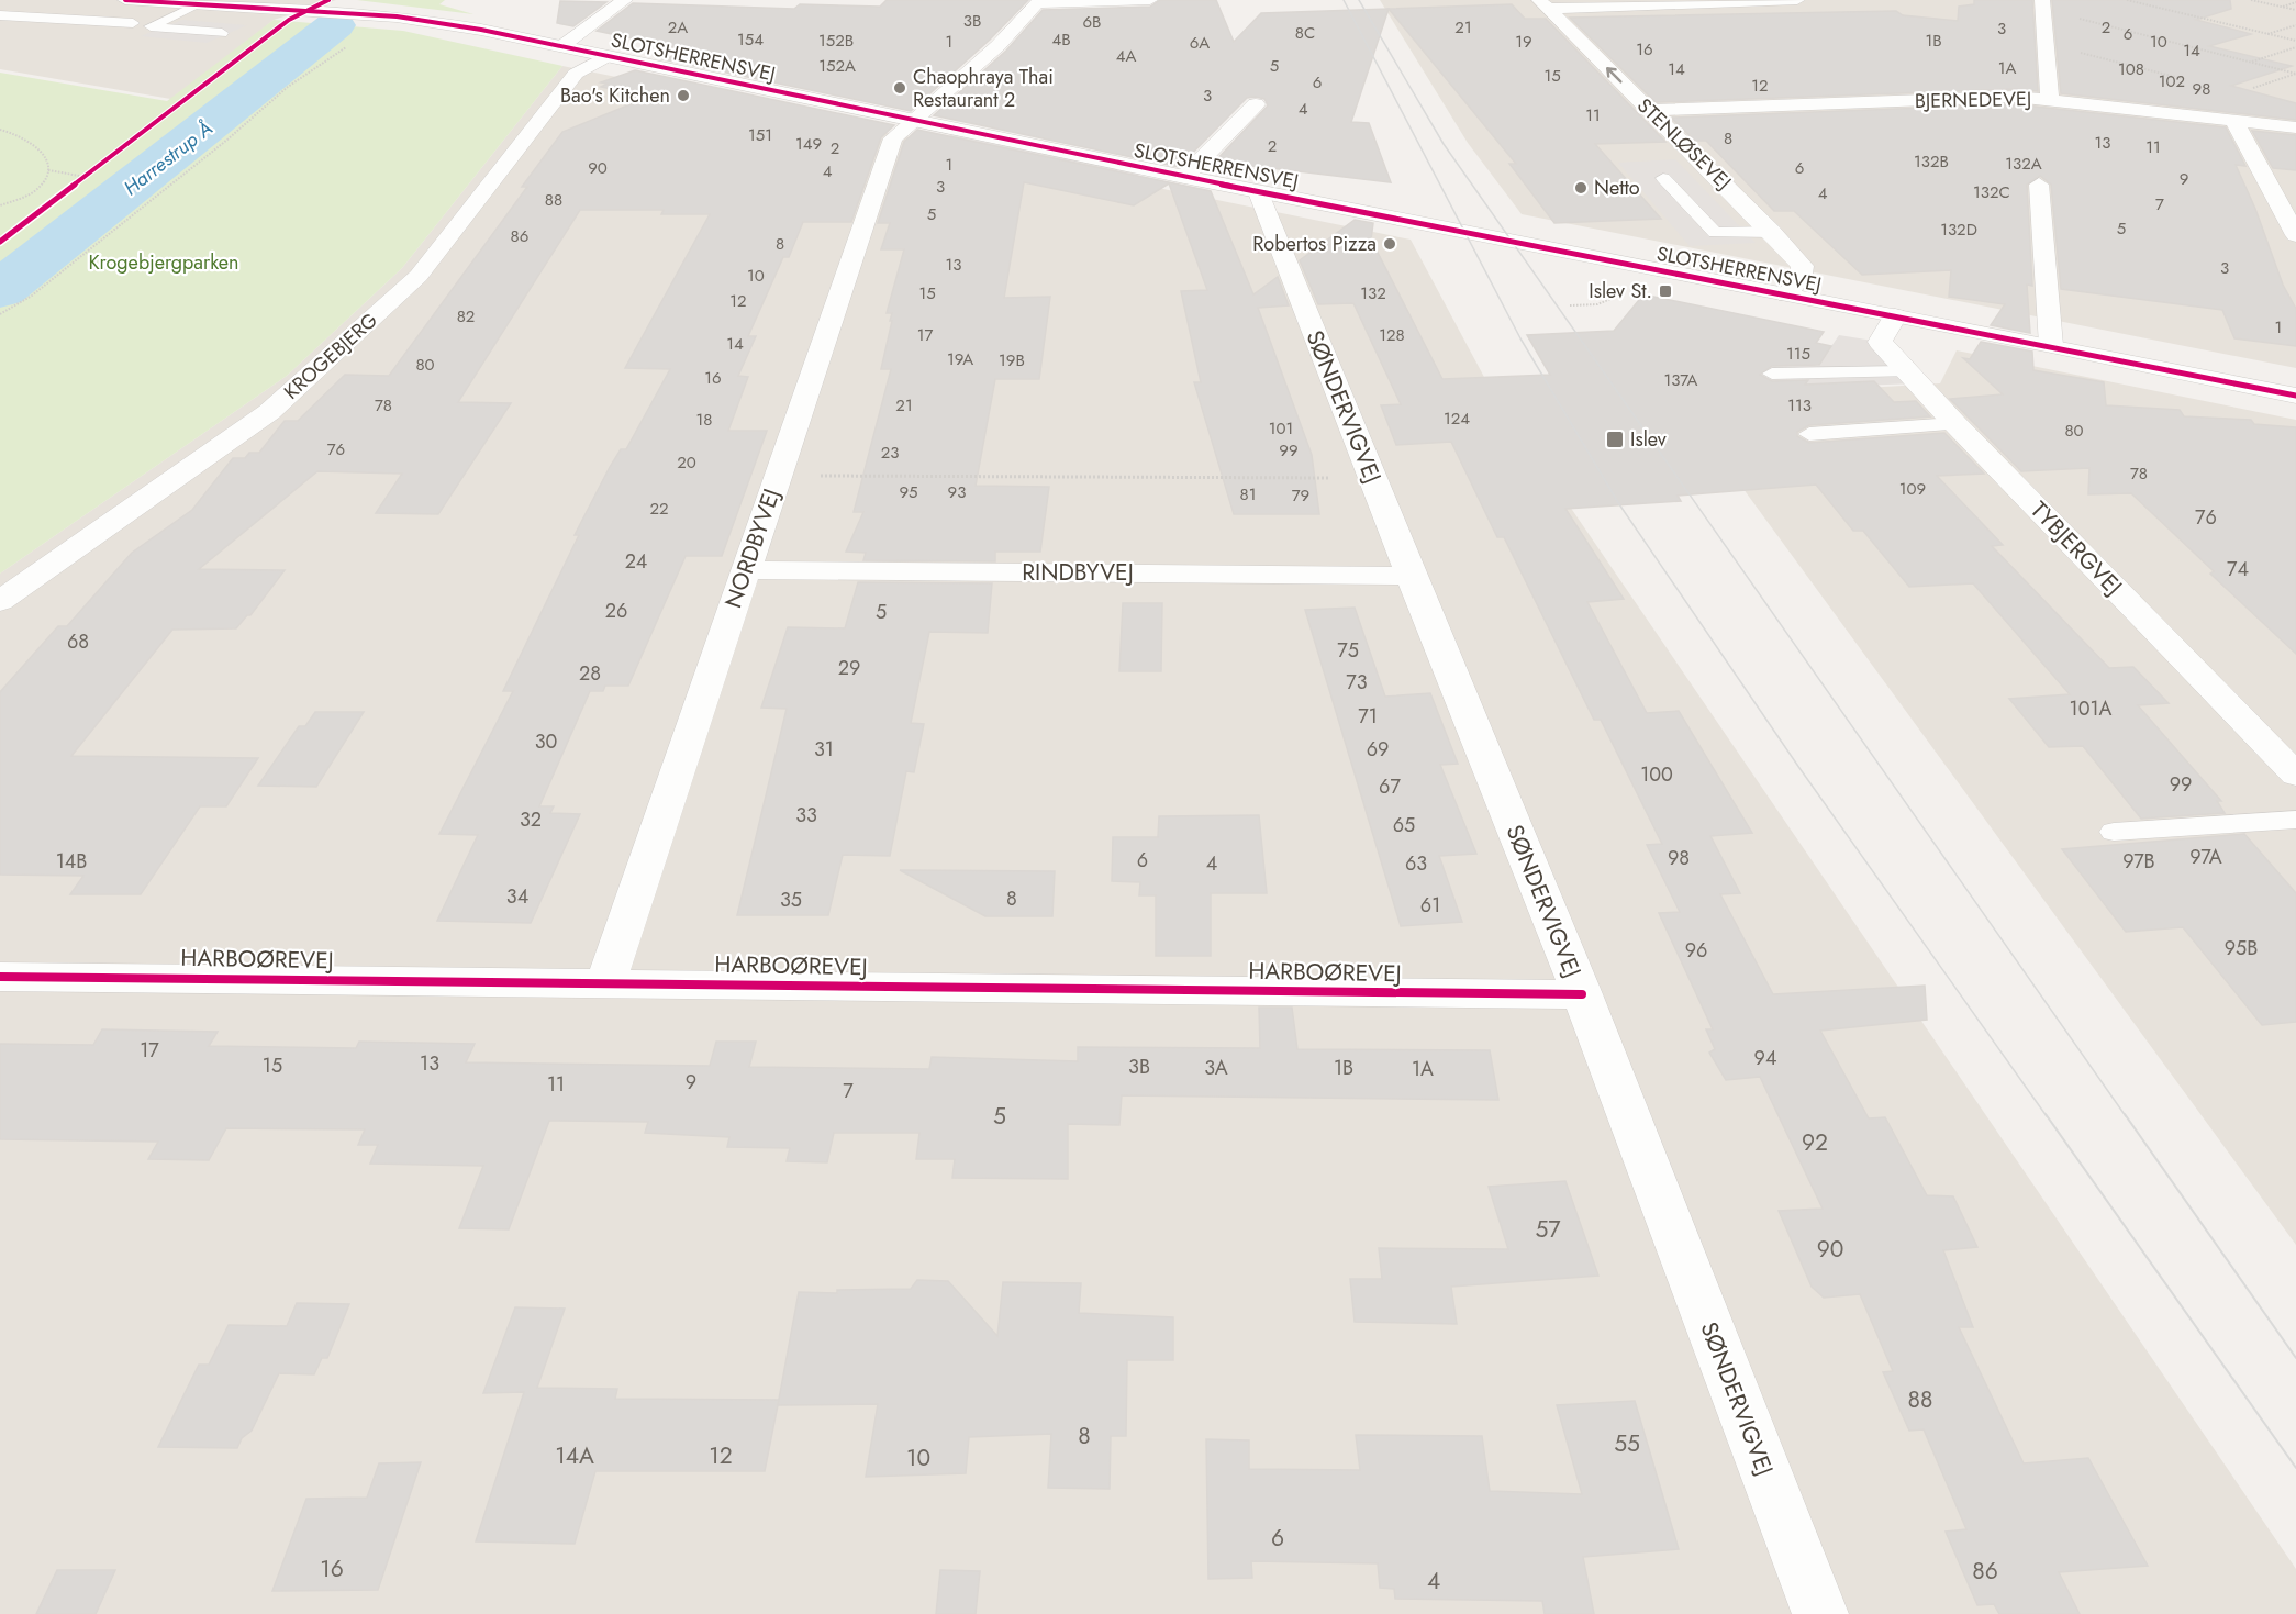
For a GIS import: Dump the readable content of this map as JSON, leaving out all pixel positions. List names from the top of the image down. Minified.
{"streets":{"street":["SLOTSHERRENSVEJ","BJERNEDEVEJ","STENLØSEVEJ","KROGEBJERG","SØNDERVIGVEJ","NORDBYVEJ","TYBJERGVEJ","RINDBYVEJ","HARBOØREVEJ"]},"crossings":[["SLOTSHERRENSVEJ","STENLØSEVEJ"],["SLOTSHERRENSVEJ","KROGEBJERG"],["SLOTSHERRENSVEJ","SØNDERVIGVEJ"],["SLOTSHERRENSVEJ","NORDBYVEJ"],["SLOTSHERRENSVEJ","TYBJERGVEJ"],["BJERNEDEVEJ","STENLØSEVEJ"],["SØNDERVIGVEJ","RINDBYVEJ"],["SØNDERVIGVEJ","HARBOØREVEJ"],["NORDBYVEJ","RINDBYVEJ"],["NORDBYVEJ","HARBOØREVEJ"]],"one_way":["STENLØSEVEJ"],"water":["Harrestrup Å"],"parks":["Krogebjergparken"],"places":{"other":["Chaophraya Thai Restaurant 2","Bao's Kitchen","Netto","Robertos Pizza"],"transit":["Islev St.","Islev"]},"house_numbers":["3B","6B","2A","21","2","3","8C","6","154","4B","152B","1B","1","19","10","6A","16","14","4A","152A","5","1A","14","108","15","102","6","12","98","3","4","11","151","8","13","149","2","11","2","132B","132A","1","90","6","4","9","3","132C","4","88","7","5","5","132D","86","8","13","3","10","15","132","12","82","1","17","128","14","115","19A","19B","80","16","137A","78","21","113","124","18","101","80","76","99","23","20","78","109","95","93","81","79","22","76","24","74","26","5","68","75","29","28","73","101A","71","30","31","69","100","99","67","33","32","65","97A","98","6","14B","97B","4","63","34","8","35","61","95B","96","17","94","13","15","3B","3A","1B","1A","9","11","7","5","92","57","90","88","8","55","14A","12","10","6","16","86","4"]}
